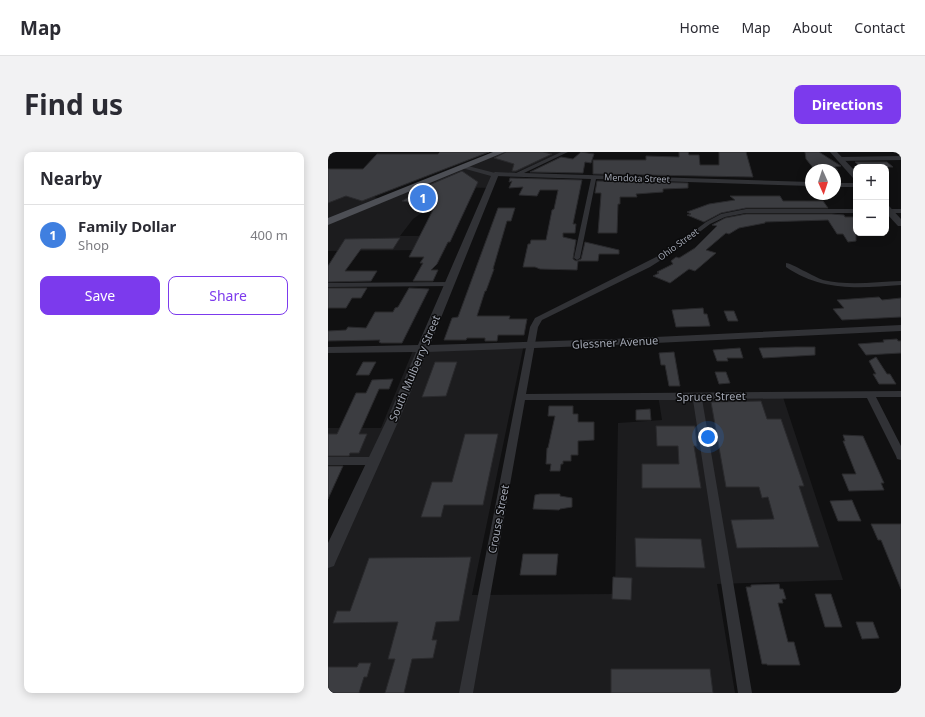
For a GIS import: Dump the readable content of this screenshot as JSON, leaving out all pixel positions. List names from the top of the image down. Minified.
{"streets":{"street":["Mendota Street","Ohio Street","Glessner Avenue","South Mulberry Street","Spruce Street","Crouse Street"]},"crossings":[["Mendota Street","South Mulberry Street"],["Ohio Street","Glessner Avenue"],["Ohio Street","Crouse Street"],["Glessner Avenue","South Mulberry Street"],["Glessner Avenue","Crouse Street"],["Spruce Street","Crouse Street"]],"north":"bottom","page":{"header":"Map","nav":["Home","Map","About","Contact"],"title":"Find us","buttons":["Directions",["Save","Share"]],"heading":"Nearby","map_buttons":["+","−"],"pins":"1","list":[{"mark":"1","name":"Family Dollar","note":"Shop","value":"400 m"}]}}
